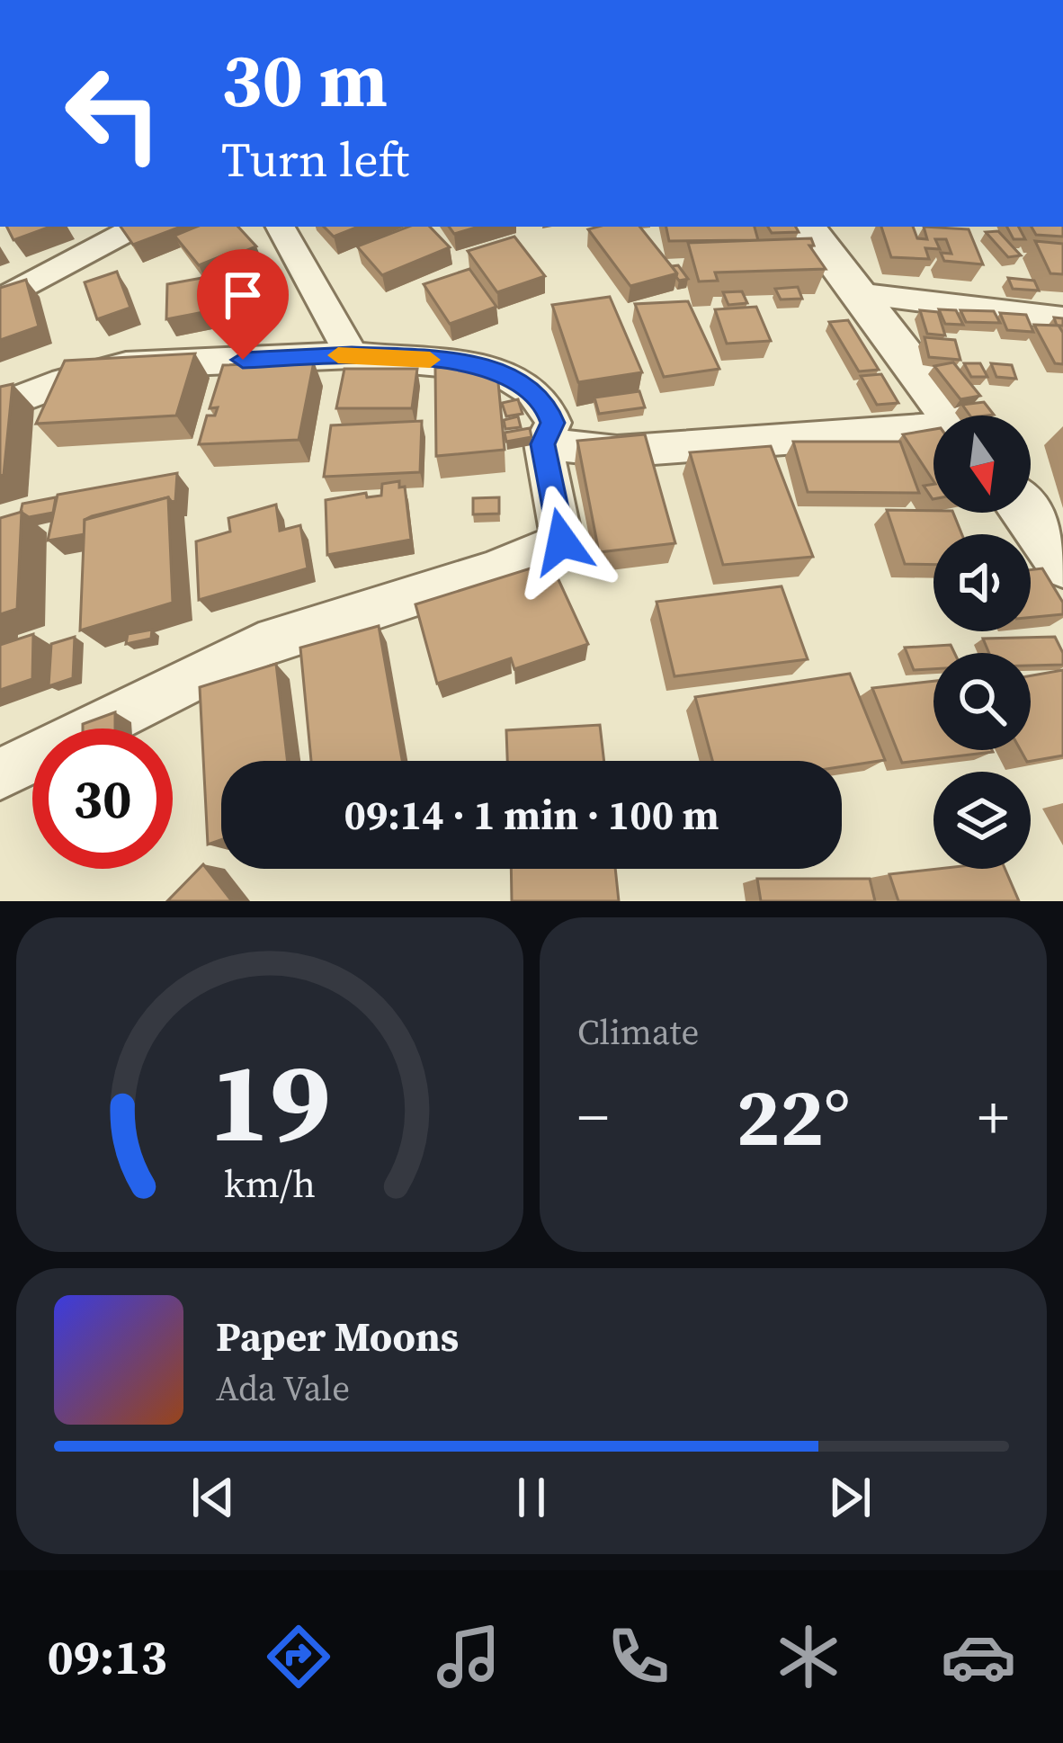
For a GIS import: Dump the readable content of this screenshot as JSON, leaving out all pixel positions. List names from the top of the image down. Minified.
{"north":"bottom","page":{"turn":["30 m","Turn left"],"limit":"30","trip":"09:14 · 1 min · 100 m","tile":"Climate","heat":["−","22°","+"],"song":["Paper Moons","Ada Vale"],"tabs":"09:13","gauge":["19","km/h"]}}
